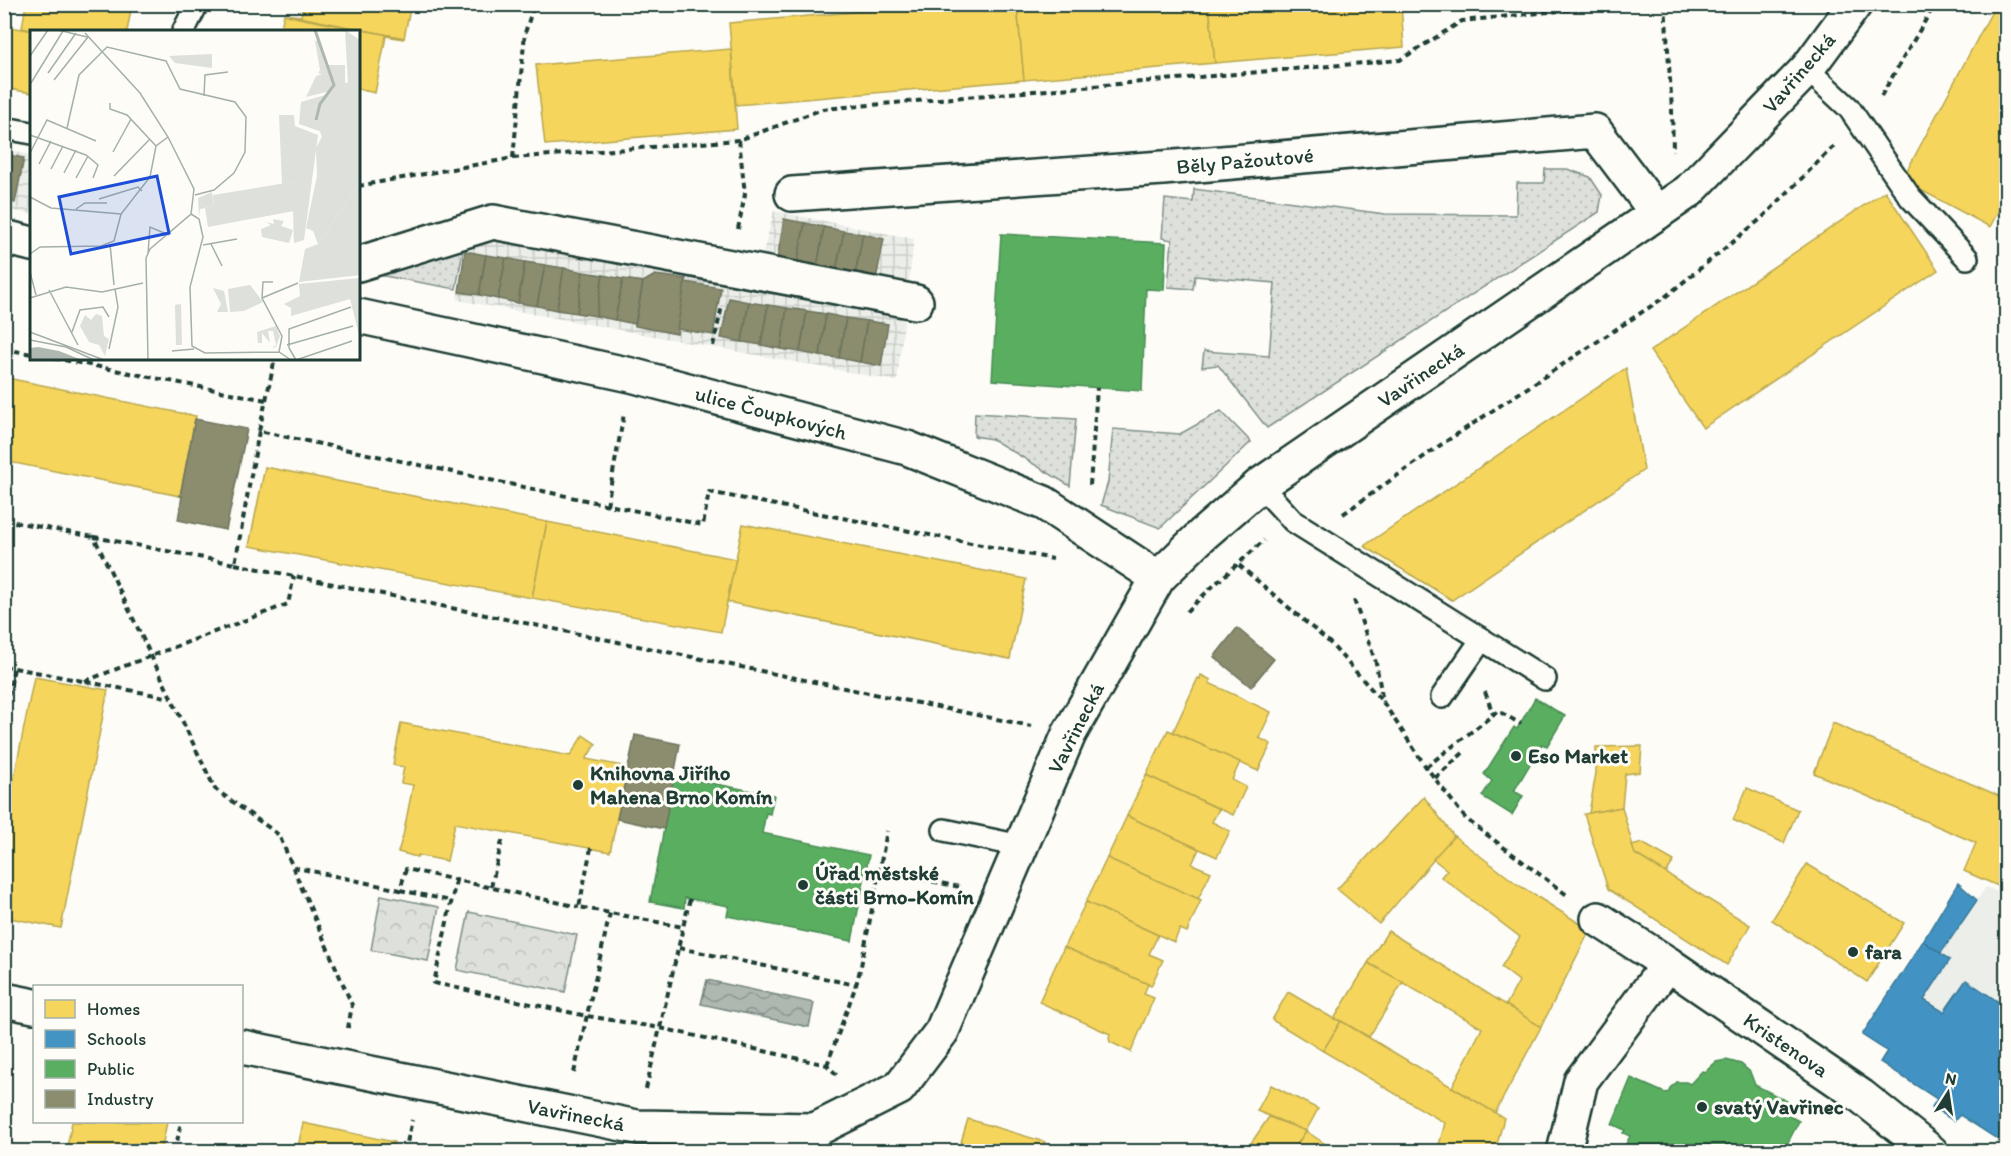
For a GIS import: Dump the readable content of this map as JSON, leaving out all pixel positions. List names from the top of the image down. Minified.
{"streets":{"street":["Vavřinecká","Běly Pažoutové","ulice Čoupkových","Kristenova"]},"crossings":[["Vavřinecká","Běly Pažoutové"],["Vavřinecká","ulice Čoupkových"]],"places":["Eso Market","Knihovna Jiřího Mahena Brno Komín","Úřad městské části Brno-Komín","fara","svatý Vavřinec"],"legend":["Homes","Schools","Public","Industry"],"north":"top"}
